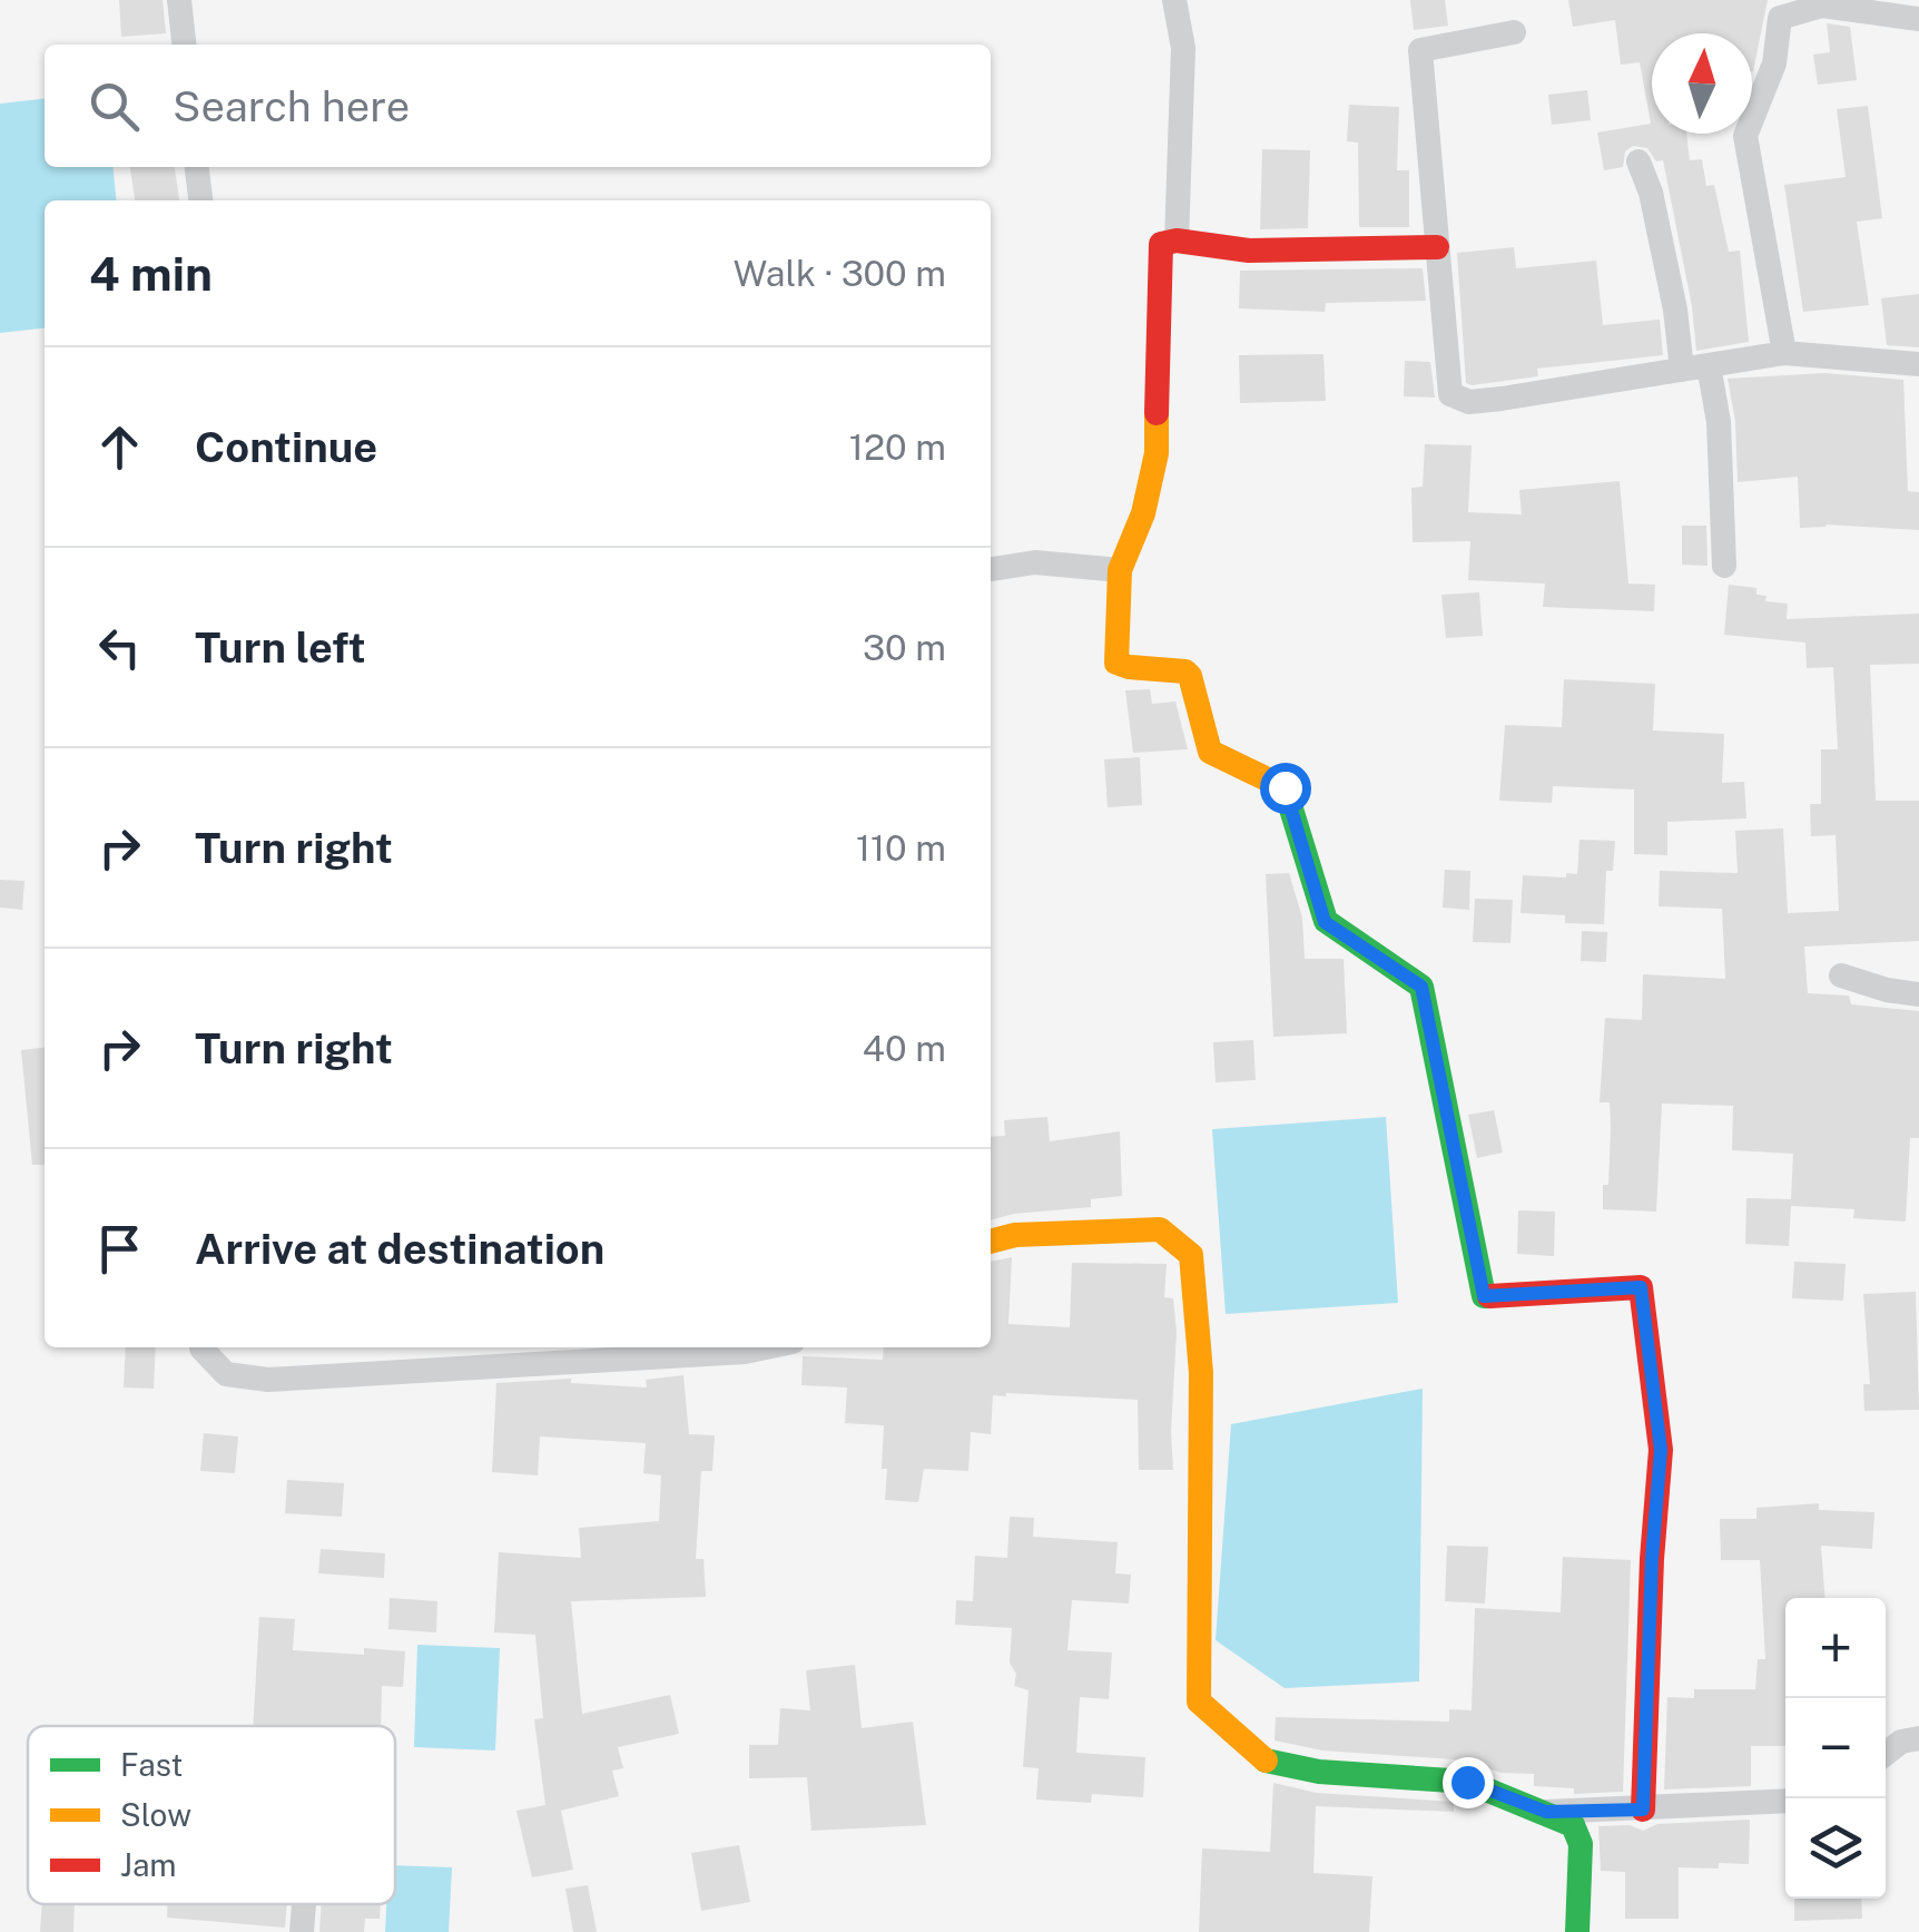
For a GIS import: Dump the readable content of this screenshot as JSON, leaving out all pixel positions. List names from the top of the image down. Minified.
{"legend":["Fast","Slow","Jam"],"north":"top","page":{"search":"Search here","heading":["4 min","Walk · 300 m"],"list":[["Continue","120 m"],["Turn left","30 m"],["Turn right","110 m"],["Turn right","40 m"],"Arrive at destination"],"map_buttons":["+","−"]}}
